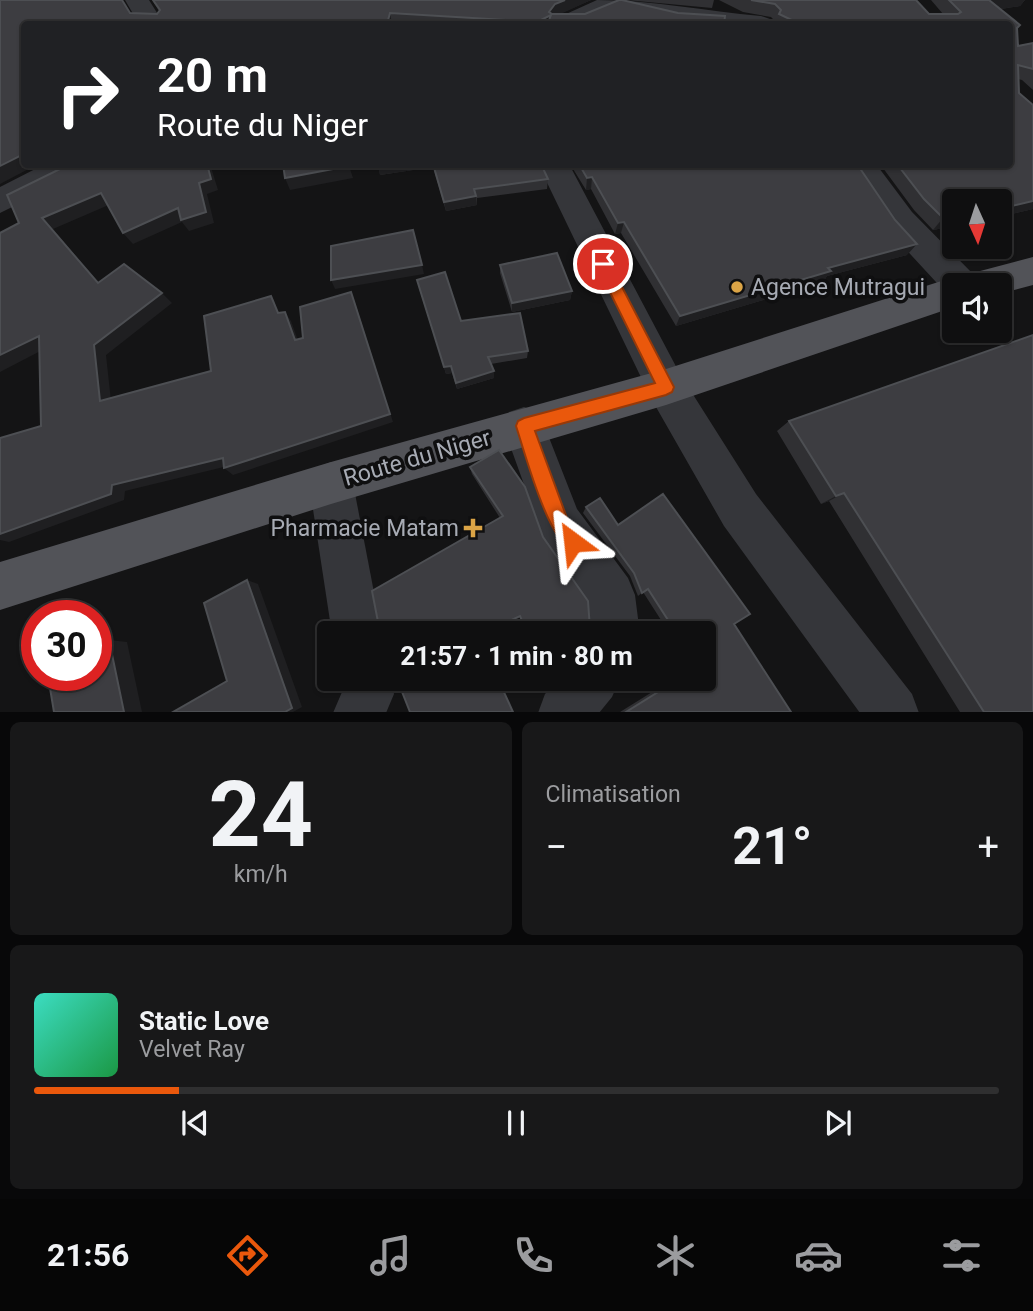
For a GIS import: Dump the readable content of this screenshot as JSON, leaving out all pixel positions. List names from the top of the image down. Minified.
{"streets":{"main road":["Route du Niger"]},"places":{"other":["Agence Mutragui"],"health":["Pharmacie Matam"]},"north":"bottom","page":{"turn":["20 m","Route du Niger"],"limit":"30","trip":"21:57 · 1 min · 80 m","tile":[["24","km/h"],"Climatisation"],"heat":["−","21°","+"],"song":["Static Love","Velvet Ray"],"tabs":"21:56"}}
